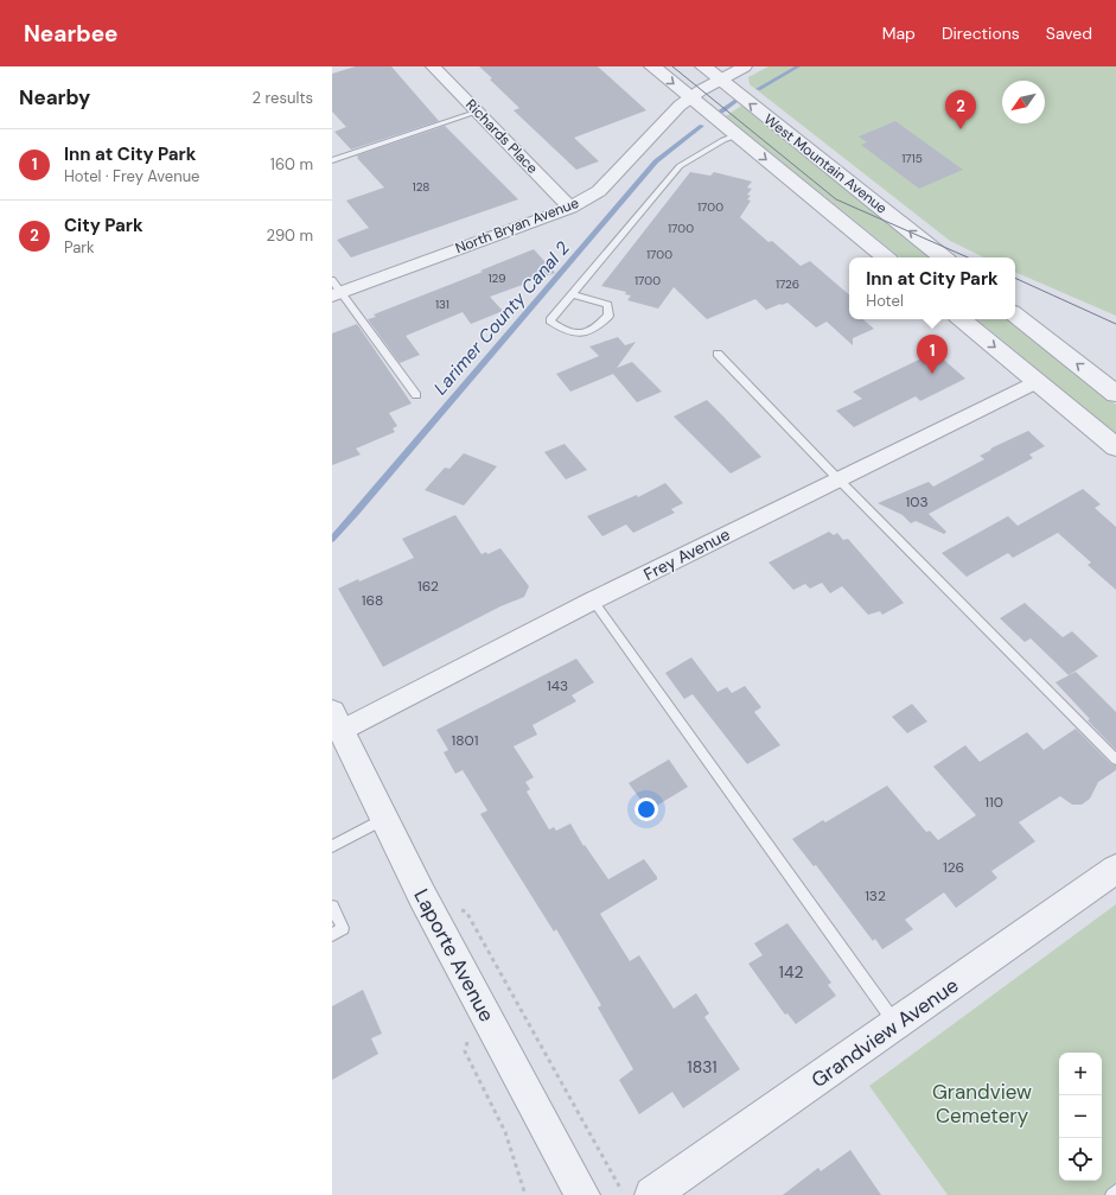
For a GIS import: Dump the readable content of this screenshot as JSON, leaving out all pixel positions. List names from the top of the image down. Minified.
{"streets":{"street":["Richards Place","West Mountain Avenue","North Bryan Avenue","Frey Avenue","Laporte Avenue","Grandview Avenue"]},"crossings":[["Richards Place","North Bryan Avenue"],["West Mountain Avenue","North Bryan Avenue"],["Frey Avenue","Laporte Avenue"]],"water":["Larimer County Canal 2"],"parks":["Grandview Cemetery"],"house_numbers":["1715","128","1700","1700","1700","129","1700","1726","131","103","162","168","143","1801","110","126","132","142","1831"],"north":"bottom left","page":{"header":"Nearbee","nav":["Map","Directions","Saved"],"heading":["Nearby","2 results"],"pins":["2","1"],"list":[{"mark":"1","name":"Inn at City Park","note":"Hotel · Frey Avenue","value":"160 m"},{"mark":"2","name":"City Park","note":"Park","value":"290 m"}],"popup":["Inn at City Park","Hotel"],"map_buttons":["+","−"]}}
